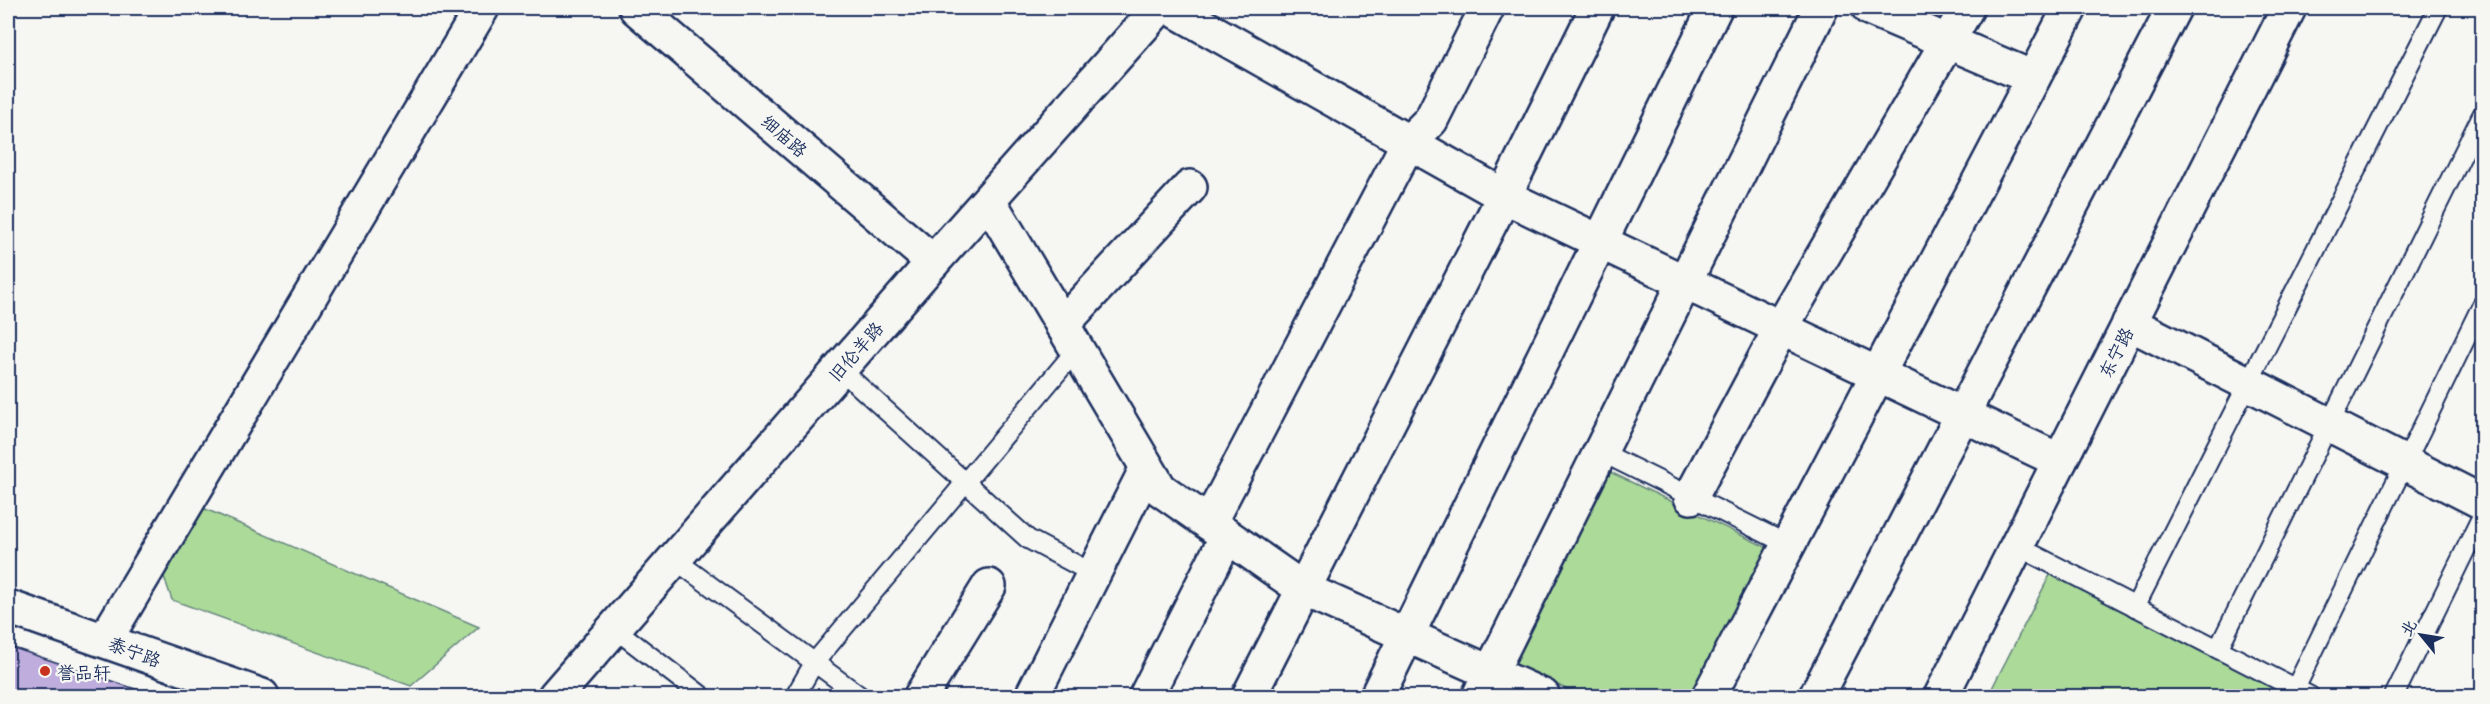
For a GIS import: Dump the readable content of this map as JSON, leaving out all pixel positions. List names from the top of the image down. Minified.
{"streets":{"street":["细庙路","旧伦羊路","东宁路","泰宁路"]},"crossings":[["细庙路","旧伦羊路"]],"places":["誉品轩"],"north":"top left"}
